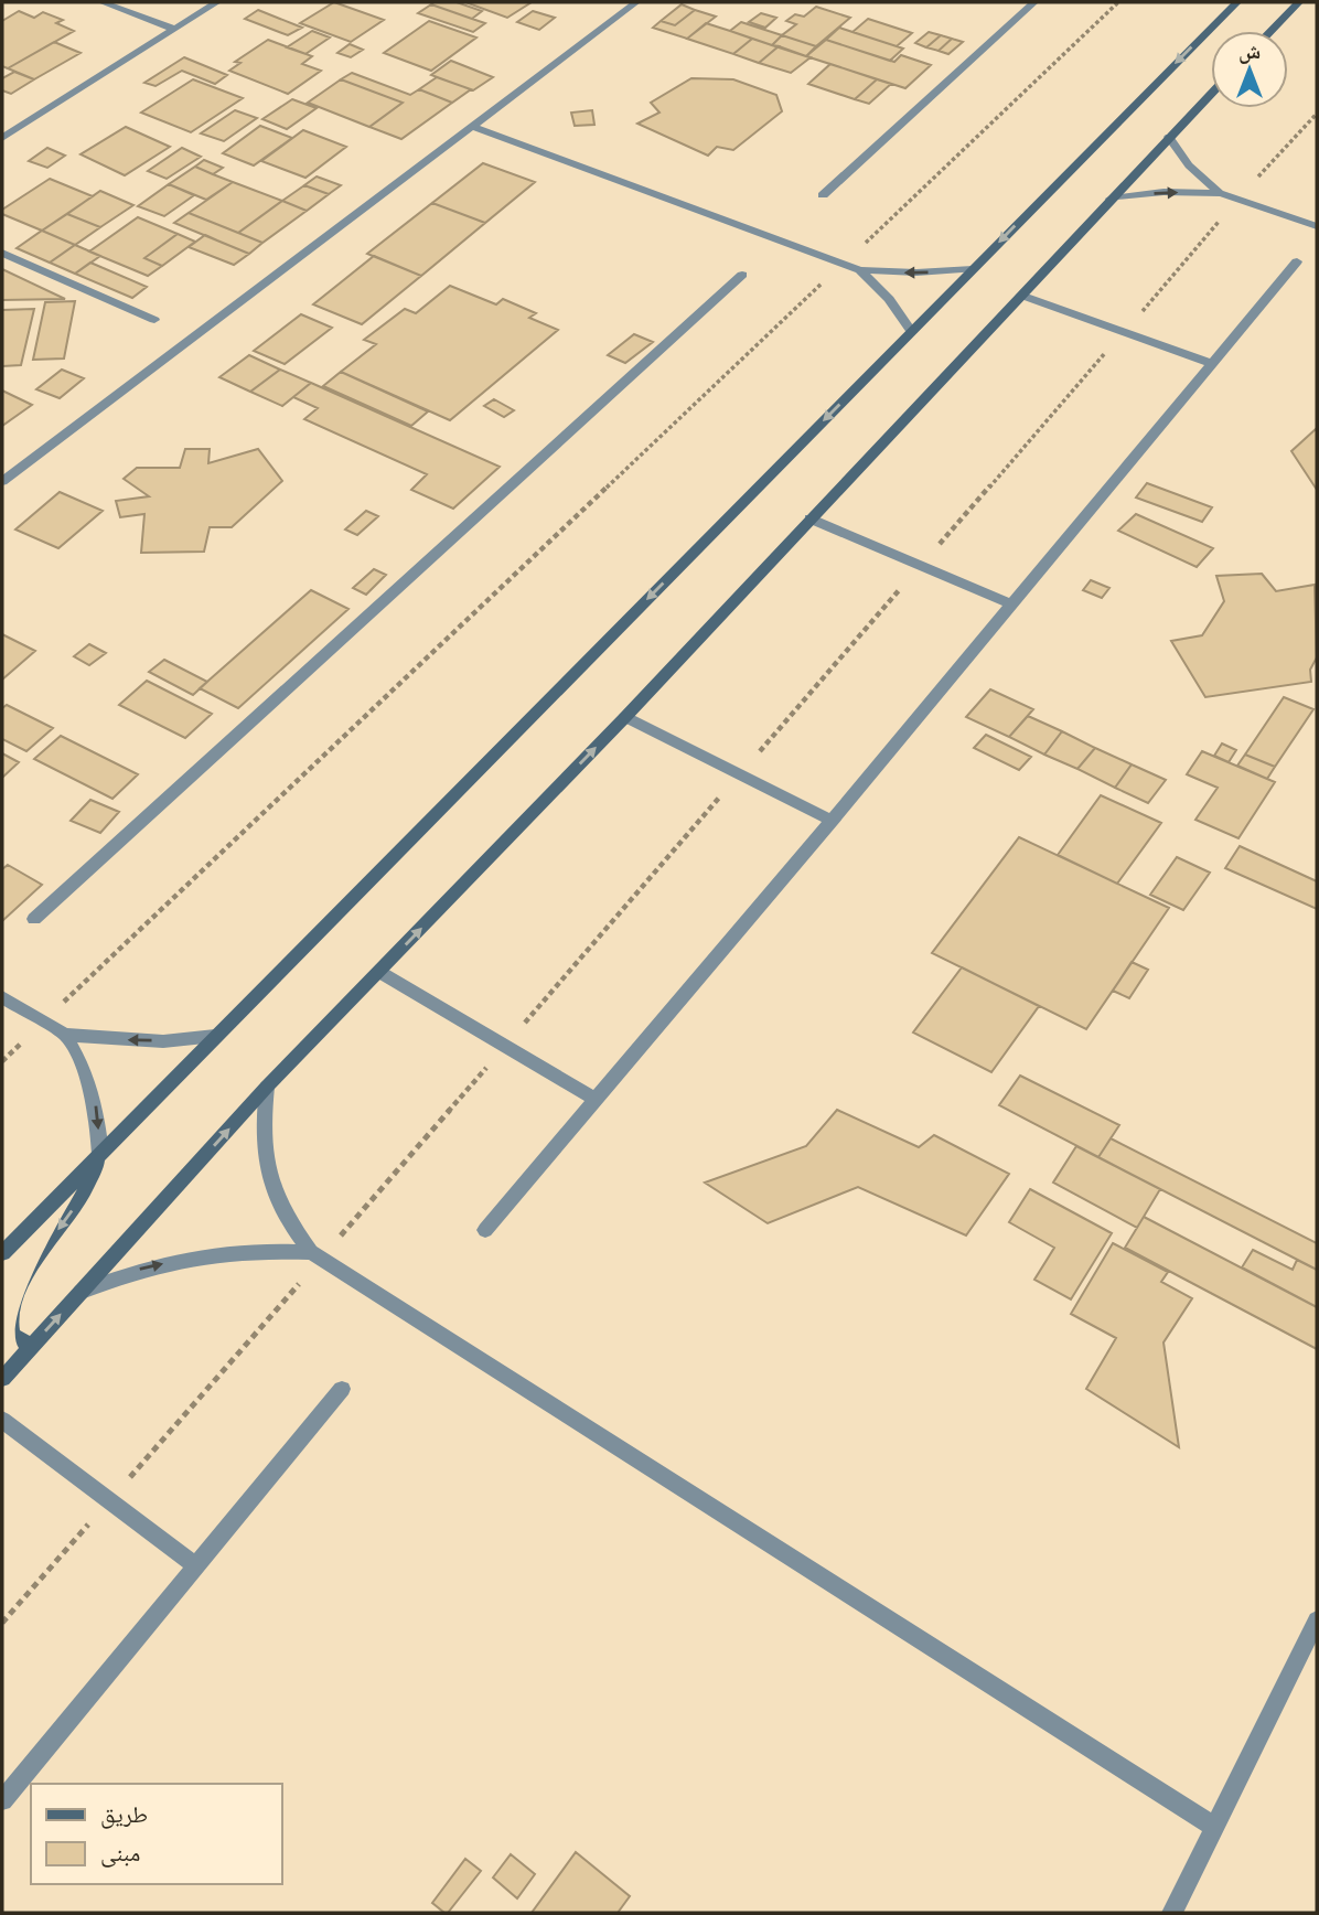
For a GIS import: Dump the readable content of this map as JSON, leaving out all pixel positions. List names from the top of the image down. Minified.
{"legend":["طريق","مبنى"],"north":"top"}
